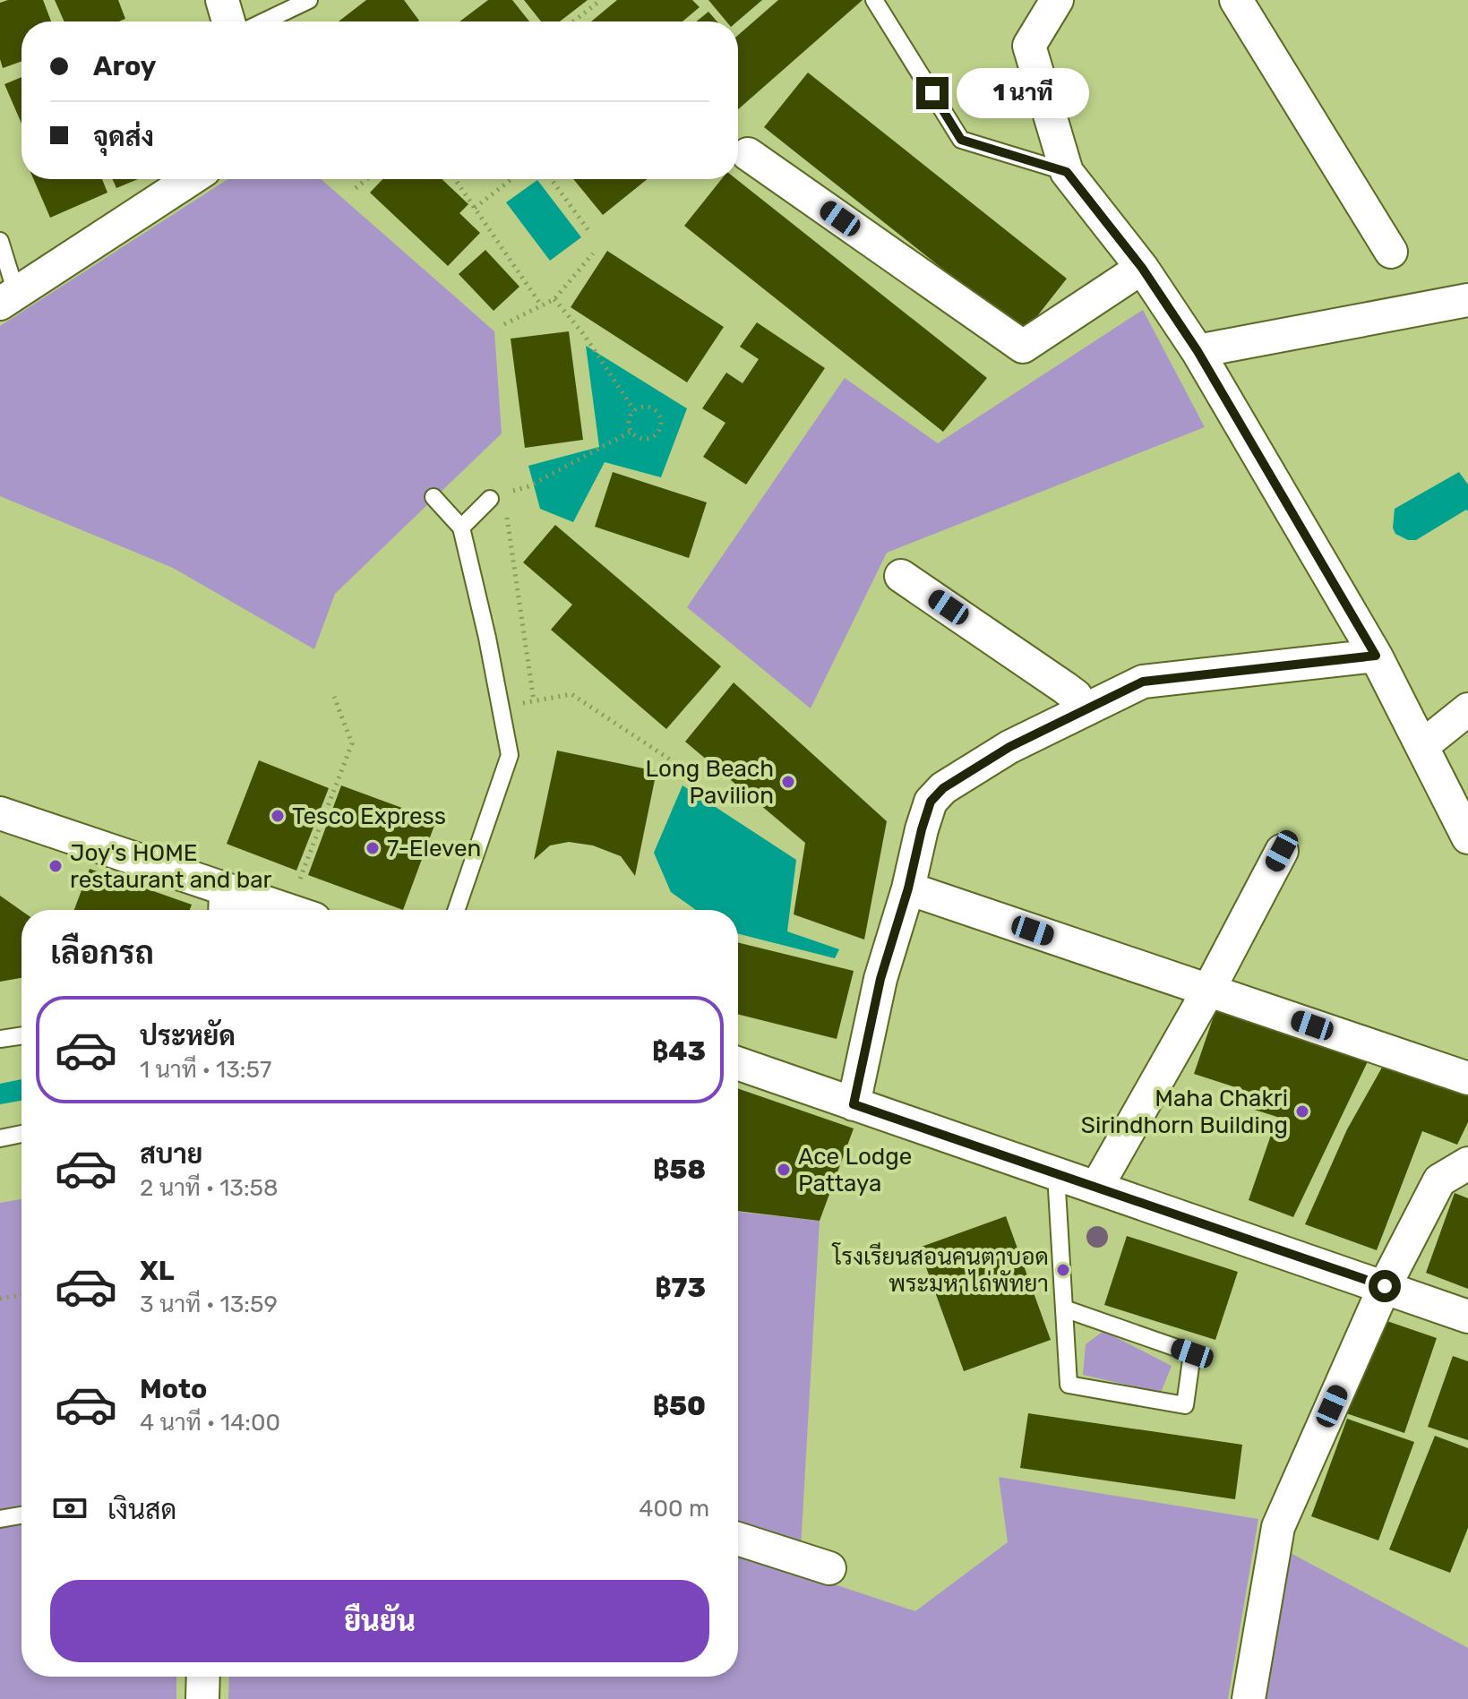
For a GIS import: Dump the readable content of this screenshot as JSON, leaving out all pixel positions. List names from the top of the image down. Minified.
{"places":["Long Beach Pavilion","Tesco Express","7-Eleven","Joy's HOME restaurant and bar","Maha Chakri Sirindhorn Building","Ace Lodge Pattaya","โรงเรียนสอนคนตาบอด พระมหาไถ่พัทยา"],"page":{"banner":["Aroy","จุดส่ง"],"bubble":"1 นาที","heading":"เลือกรถ","list":[{"name":"ประหยัด","note":"1 นาที · 13:57","value":"฿43"},{"name":"สบาย","note":"2 นาที · 13:58","value":"฿58"},{"name":"XL","note":"3 นาที · 13:59","value":"฿73"},{"name":"Moto","note":"4 นาที · 14:00","value":"฿50"}],"pay":["เงินสด","400 m"],"buttons":"ยืนยัน"}}
